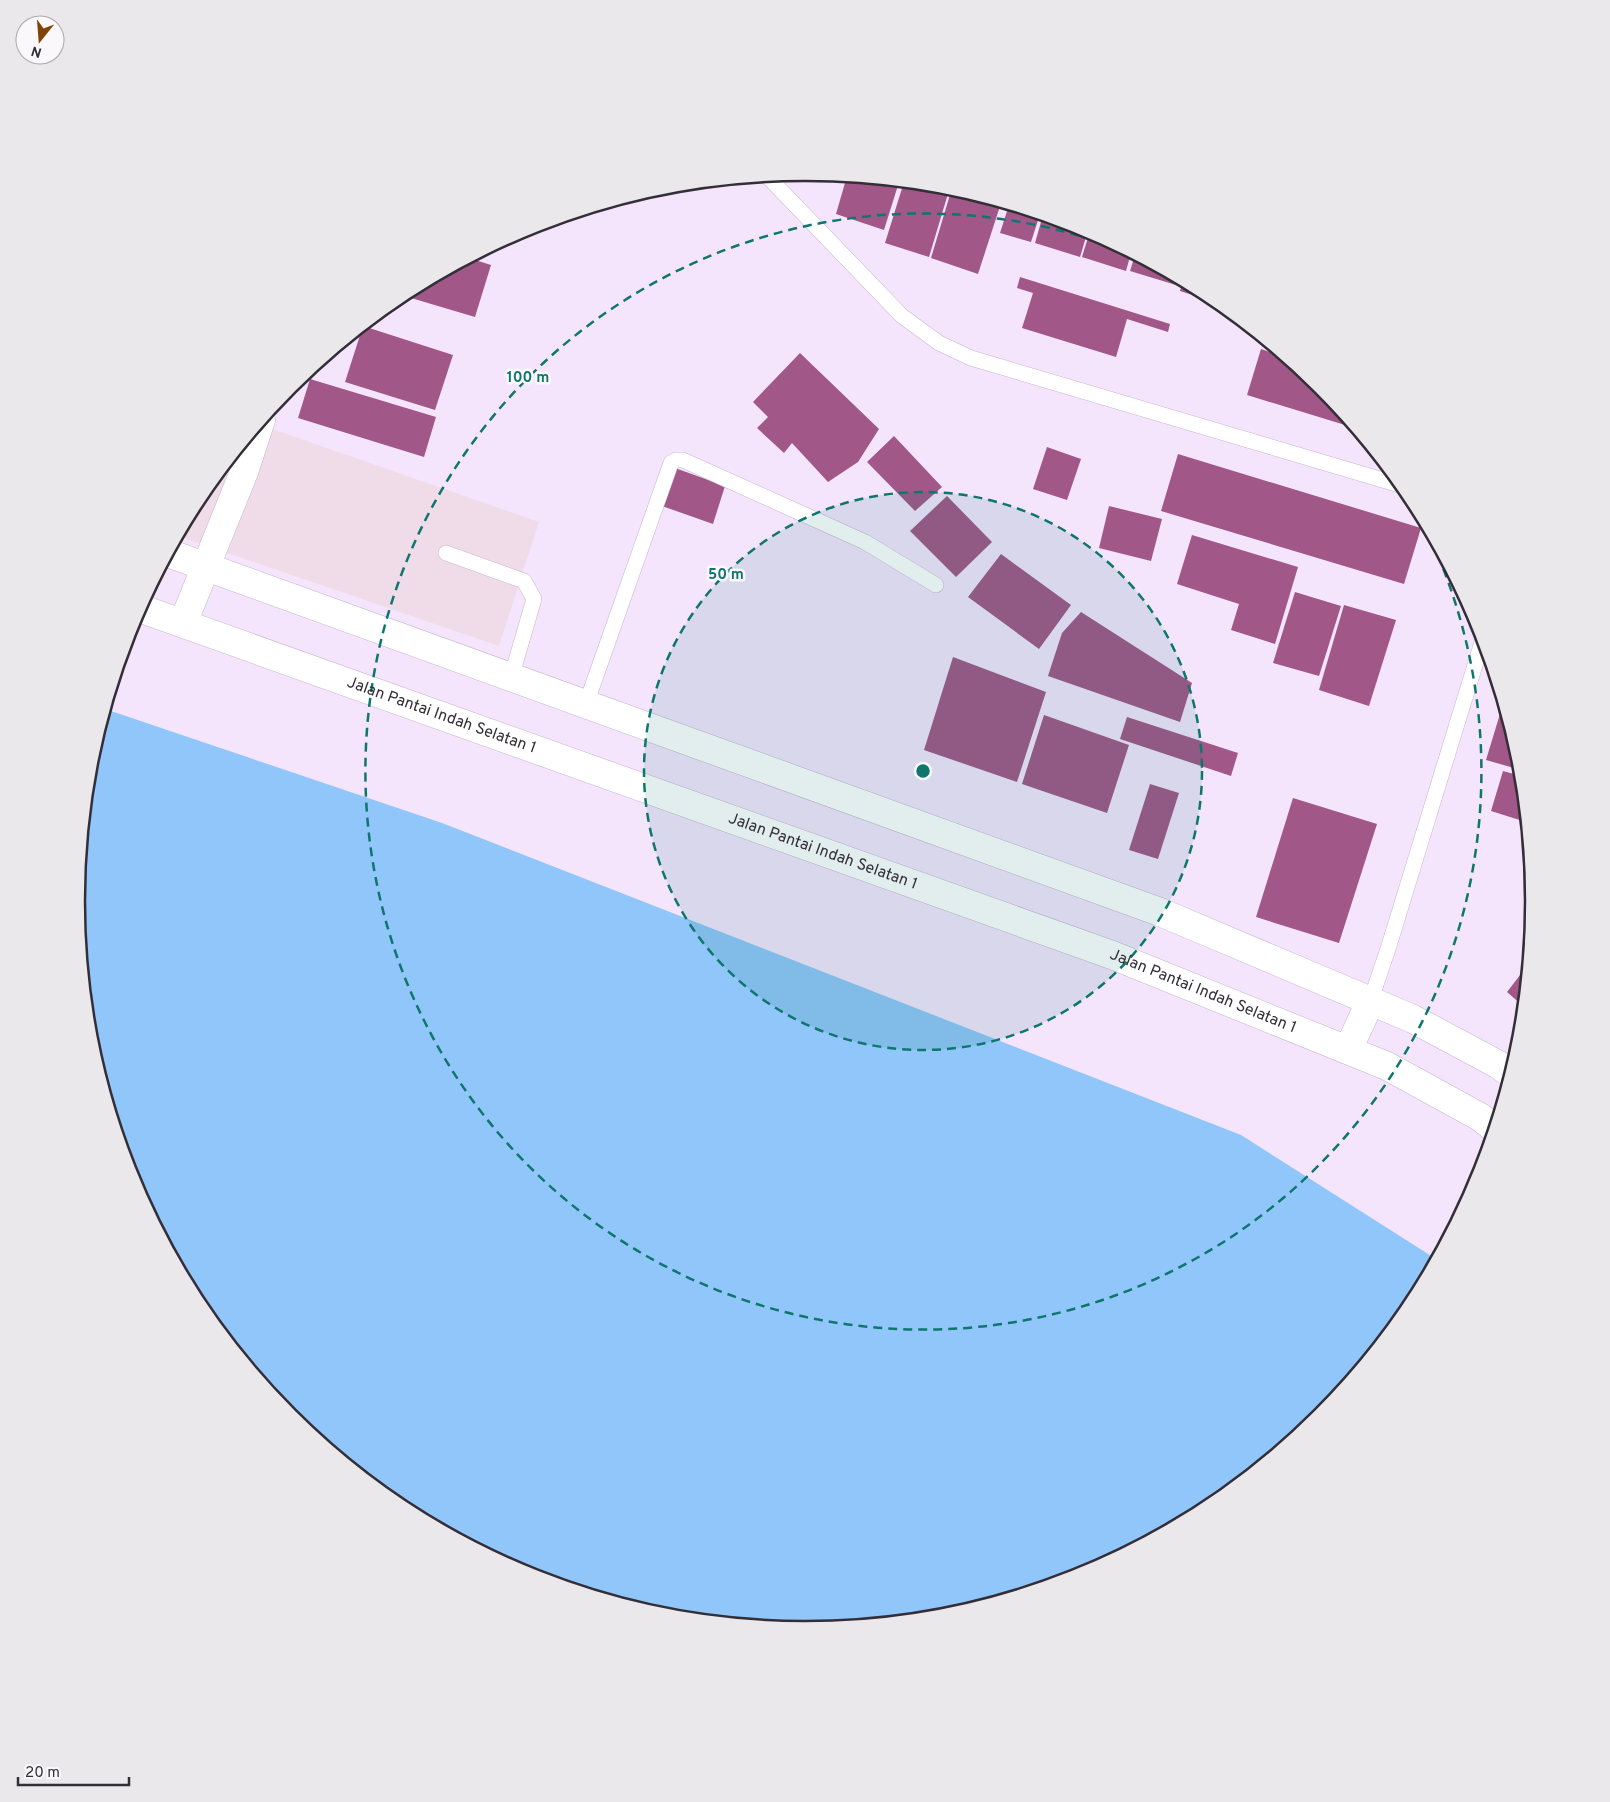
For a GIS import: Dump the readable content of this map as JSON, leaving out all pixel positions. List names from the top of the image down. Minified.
{"streets":{"street":["Jalan Pantai Indah Selatan 1"]},"scale_bar":"20 m","north":"bottom","rings":["100 m","50 m"]}
